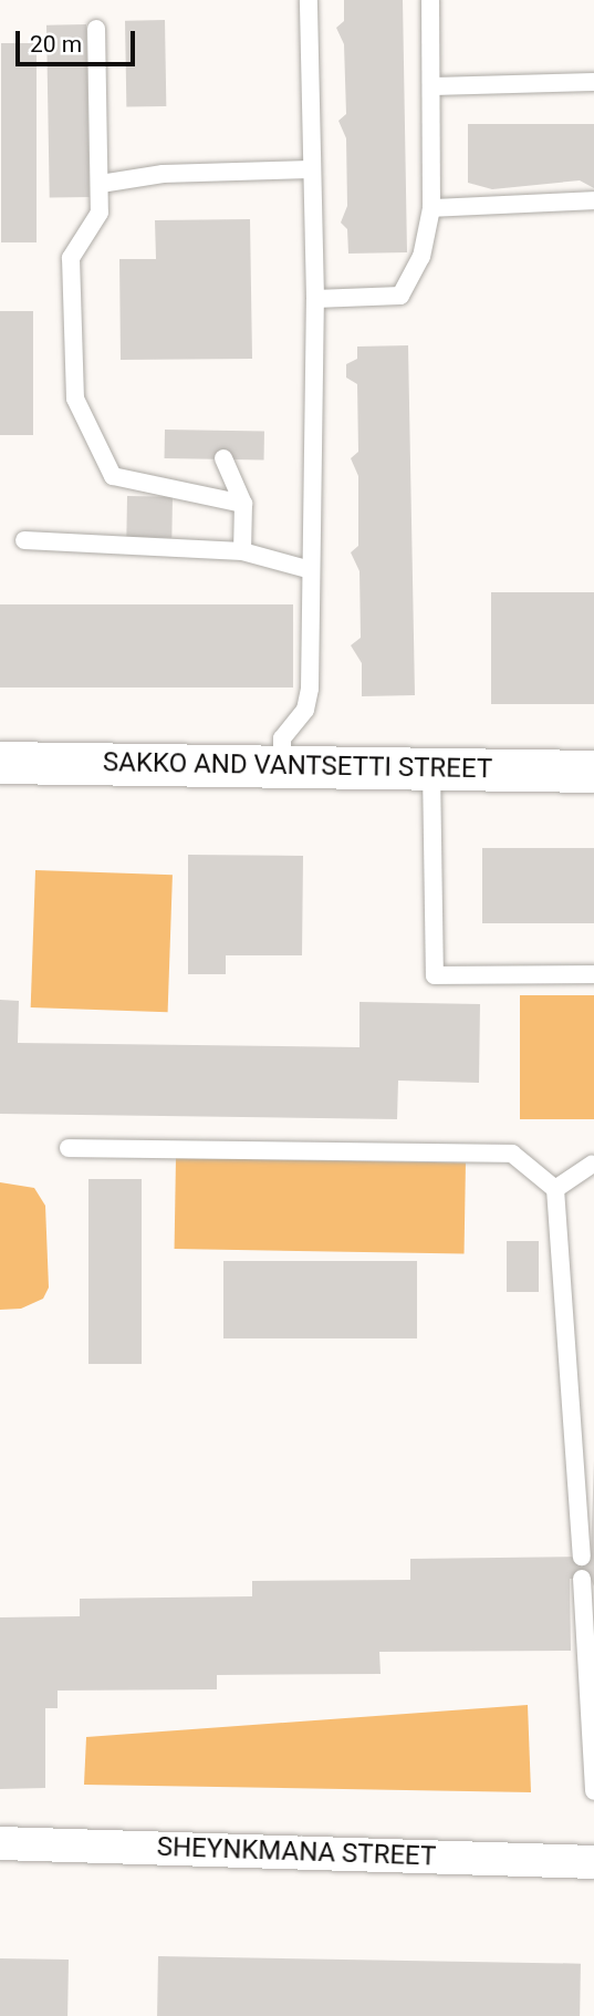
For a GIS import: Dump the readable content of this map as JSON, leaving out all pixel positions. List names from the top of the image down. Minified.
{"streets":{"street":["SAKKO AND VANTSETTI STREET","SHEYNKMANA STREET"]},"scale_bar":"20 m"}
